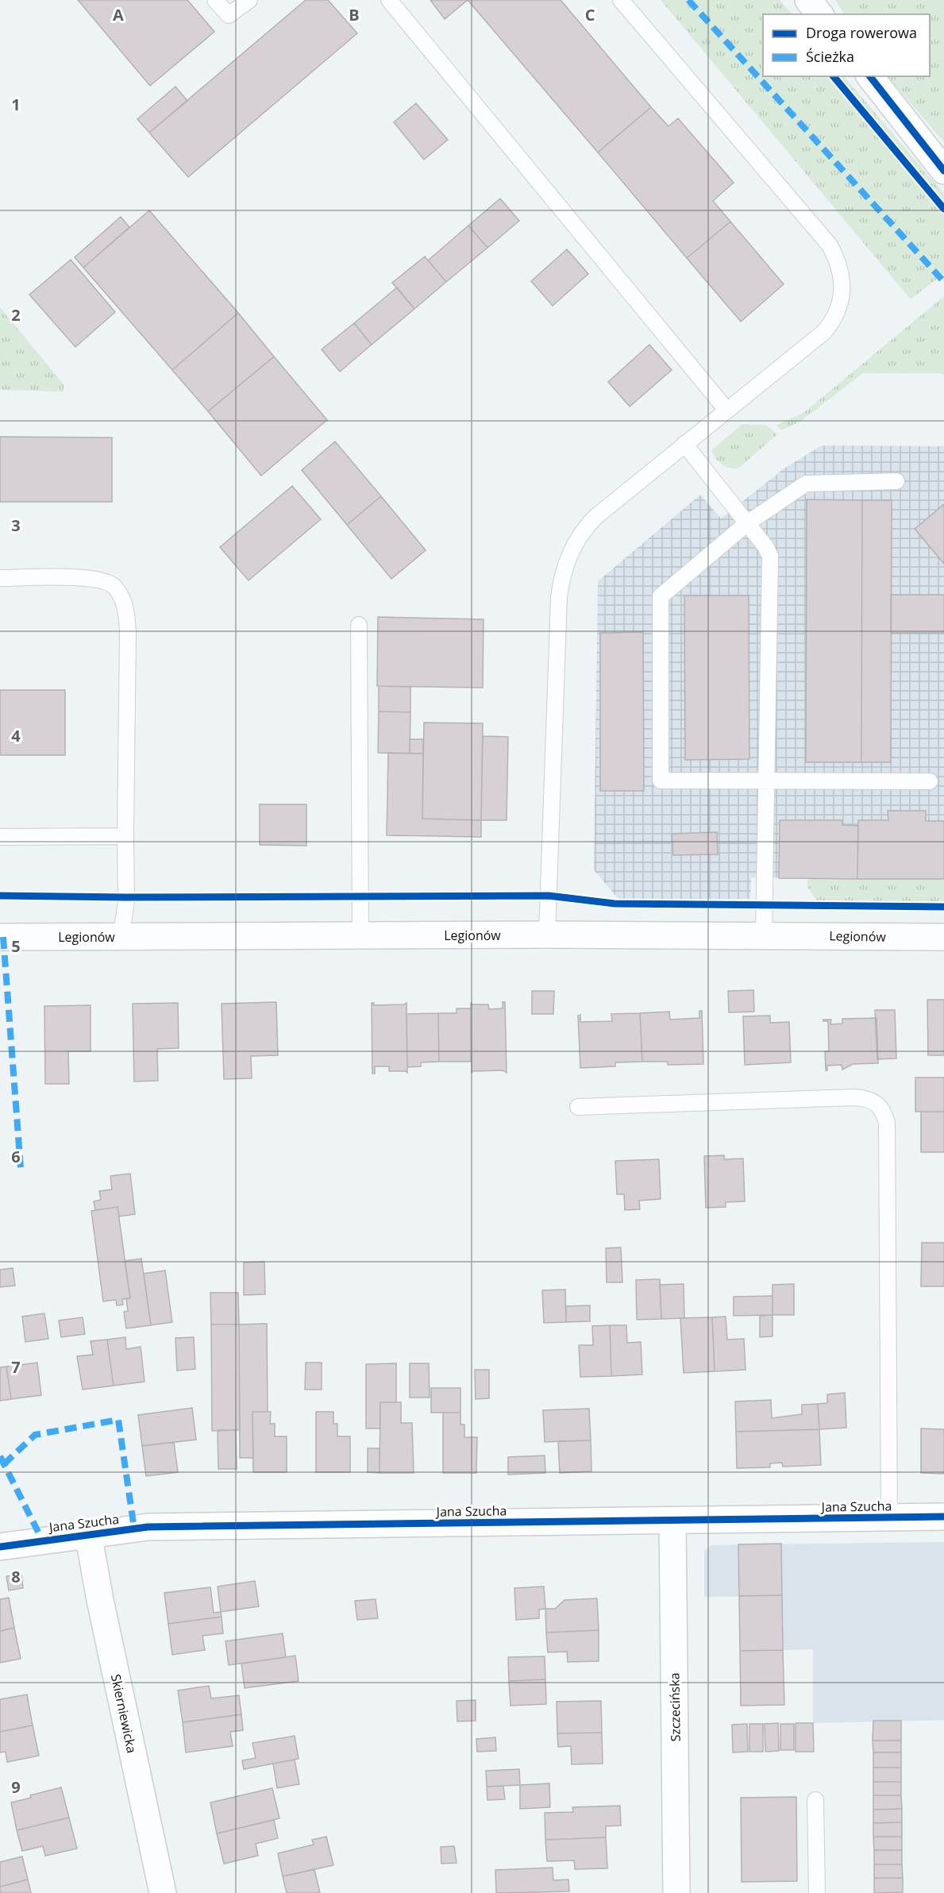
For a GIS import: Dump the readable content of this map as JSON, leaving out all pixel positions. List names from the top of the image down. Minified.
{"streets":{"street":["Legionów","Jana Szucha","Szczecińska","Skierniewicka"]},"crossings":[["Jana Szucha","Szczecińska"],["Jana Szucha","Skierniewicka"]],"legend":["Droga rowerowa","Ścieżka"],"grid":{"columns":["A","B","C"],"rows":["1","2","3","4","5","6","7","8","9"]}}
